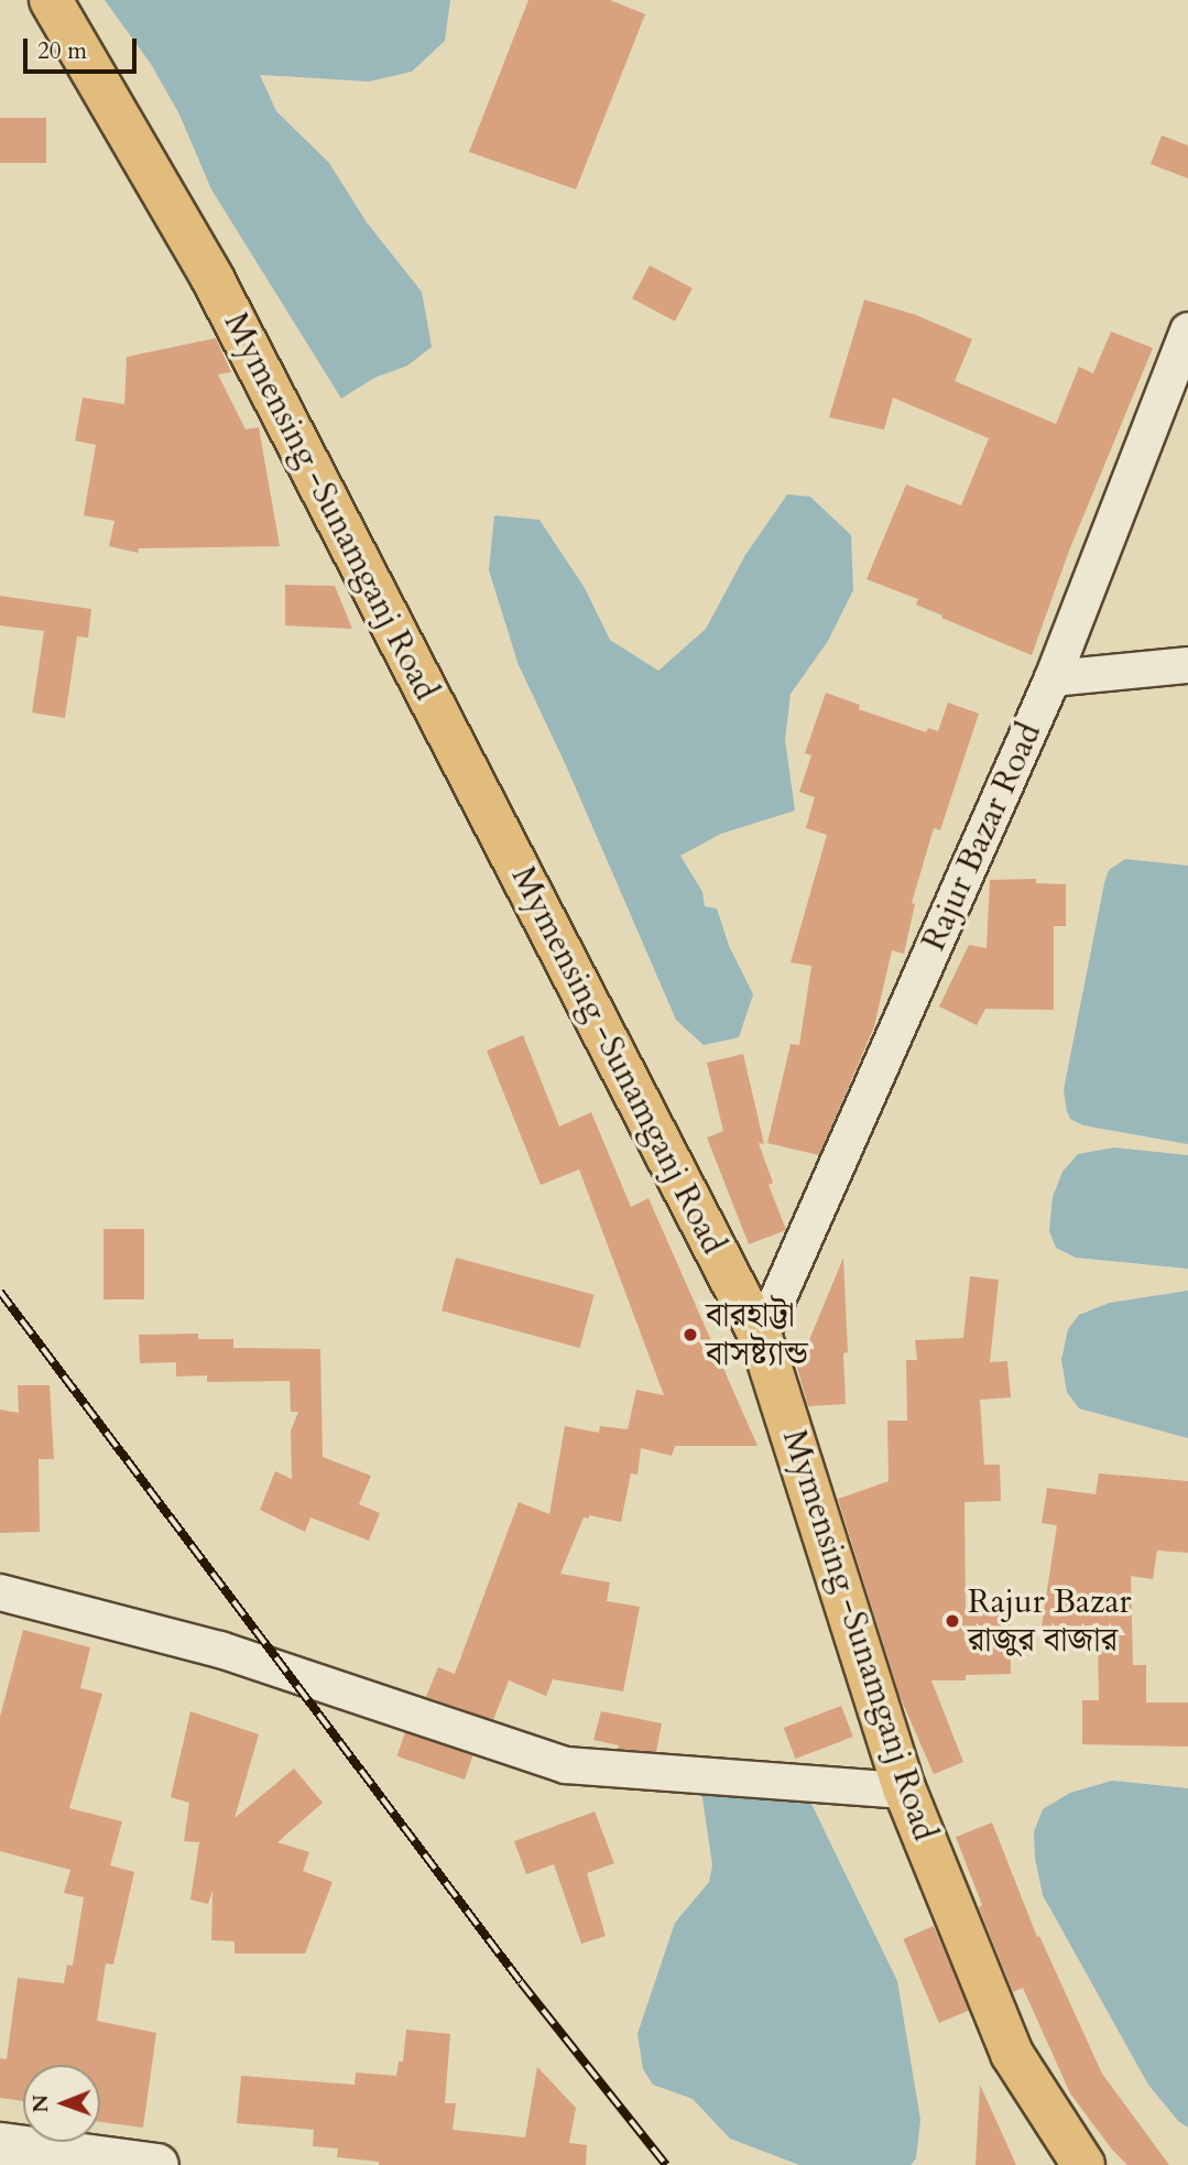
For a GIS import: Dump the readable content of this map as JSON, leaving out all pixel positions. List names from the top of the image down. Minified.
{"streets":{"main road":["Mymensing -Sunamganj Road"],"street":["Rajur Bazar Road"]},"crossings":[["Mymensing -Sunamganj Road","Rajur Bazar Road"]],"places":["বারহাট্টা বাসষ্ট্যান্ড","Rajur Bazar রাজুর বাজার"],"scale_bar":"20 m","north":"left"}
